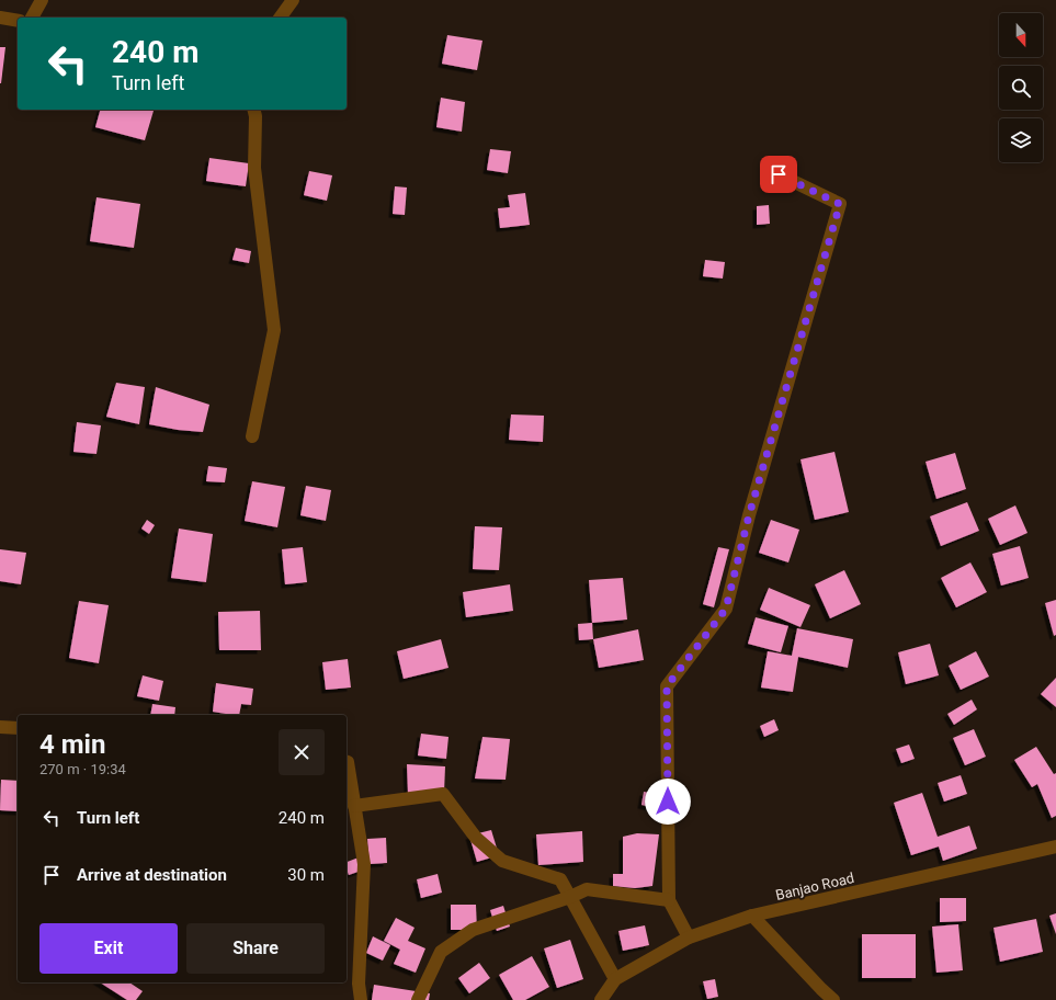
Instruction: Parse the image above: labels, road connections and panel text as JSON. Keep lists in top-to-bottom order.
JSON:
{
  "streets": {
    "street": ["Banjao Road"]
  },
  "north": "bottom",
  "page": {
    "turn": ["240 m", "Turn left"],
    "heading": ["4 min", "270 m · 19:34"],
    "list": [
      {
        "name": "Turn left",
        "value": "240 m"
      },
      {
        "name": "Arrive at destination",
        "value": "30 m"
      }
    ],
    "buttons": ["Exit", "Share"]
  }
}
